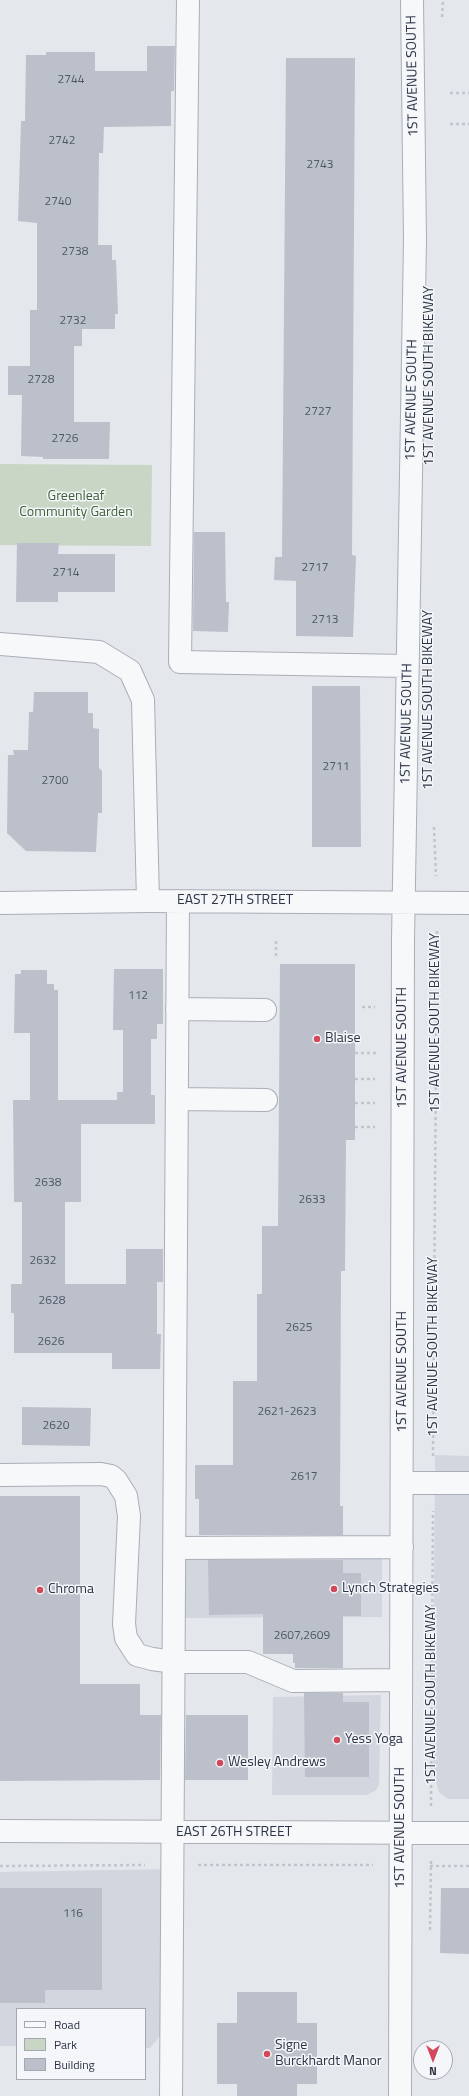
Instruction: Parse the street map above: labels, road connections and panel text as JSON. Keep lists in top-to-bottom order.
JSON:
{
  "streets": {
    "street": ["1ST AVENUE SOUTH", "EAST 27TH STREET", "EAST 26TH STREET"],
    "path": ["1ST AVENUE SOUTH BIKEWAY"]
  },
  "crossings": [
    ["1ST AVENUE SOUTH", "EAST 27TH STREET"],
    ["1ST AVENUE SOUTH", "EAST 26TH STREET"],
    ["1ST AVENUE SOUTH BIKEWAY", "EAST 27TH STREET"],
    ["1ST AVENUE SOUTH BIKEWAY", "EAST 26TH STREET"]
  ],
  "parks": ["Greenleaf Community Garden"],
  "places": [
    "Blaise",
    "Lynch Strategies",
    "Chroma",
    "Yess Yoga",
    "Wesley Andrews",
    "Signe Burckhardt Manor"
  ],
  "house_numbers": [
    "2744",
    "2742",
    "2743",
    "2740",
    "2738",
    "2732",
    "2728",
    "2727",
    "2726",
    "2717",
    "2714",
    "2713",
    "2711",
    "2700",
    "112",
    "2638",
    "2633",
    "2632",
    "2628",
    "2625",
    "2626",
    "2621-2623",
    "2620",
    "2617",
    "2607,2609",
    "116"
  ],
  "legend": ["Road", "Park", "Building"],
  "north": "bottom"
}
